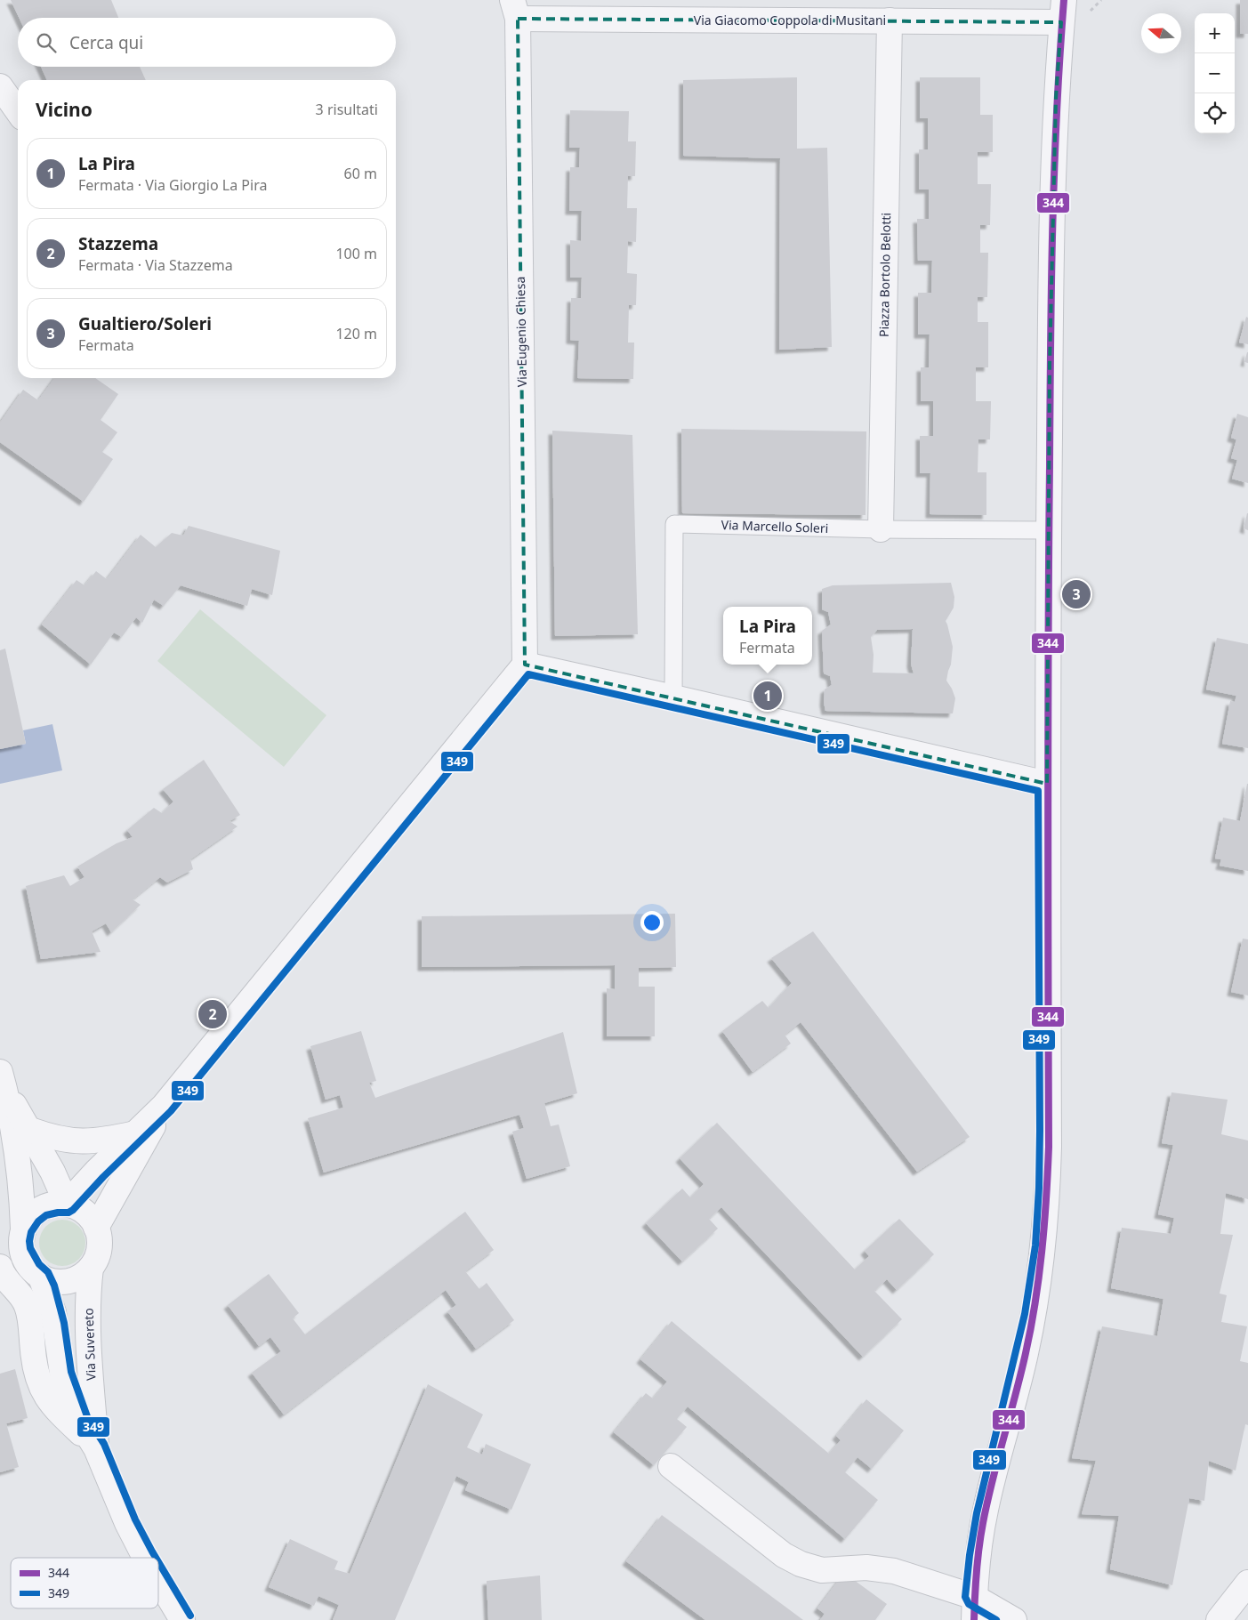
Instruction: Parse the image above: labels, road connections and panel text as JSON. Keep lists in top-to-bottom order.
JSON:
{
  "streets": {
    "street": [
      "Via Giacomo Coppola di Musitani",
      "Piazza Bortolo Belotti",
      "Via Eugenio Chiesa",
      "Via Suvereto"
    ],
    "lane": ["Via Marcello Soleri"]
  },
  "crossings": [
    ["Via Giacomo Coppola di Musitani", "Piazza Bortolo Belotti"],
    ["Via Giacomo Coppola di Musitani", "Via Eugenio Chiesa"],
    ["Piazza Bortolo Belotti", "Via Marcello Soleri"]
  ],
  "lines": ["transit line 344", "transit line 349"],
  "legend": ["344", "349"],
  "north": "left",
  "page": {
    "map_buttons": ["+", "−"],
    "search": "Cerca qui",
    "heading": ["Vicino", "3 risultati"],
    "list": [
      {
        "mark": "1",
        "name": "La Pira",
        "note": "Fermata · Via Giorgio La Pira",
        "value": "60 m"
      },
      {
        "mark": "2",
        "name": "Stazzema",
        "note": "Fermata · Via Stazzema",
        "value": "100 m"
      },
      {
        "mark": "3",
        "name": "Gualtiero/Soleri",
        "note": "Fermata",
        "value": "120 m"
      }
    ],
    "pins": ["3", "1", "2"],
    "popup": ["La Pira", "Fermata"]
  }
}
